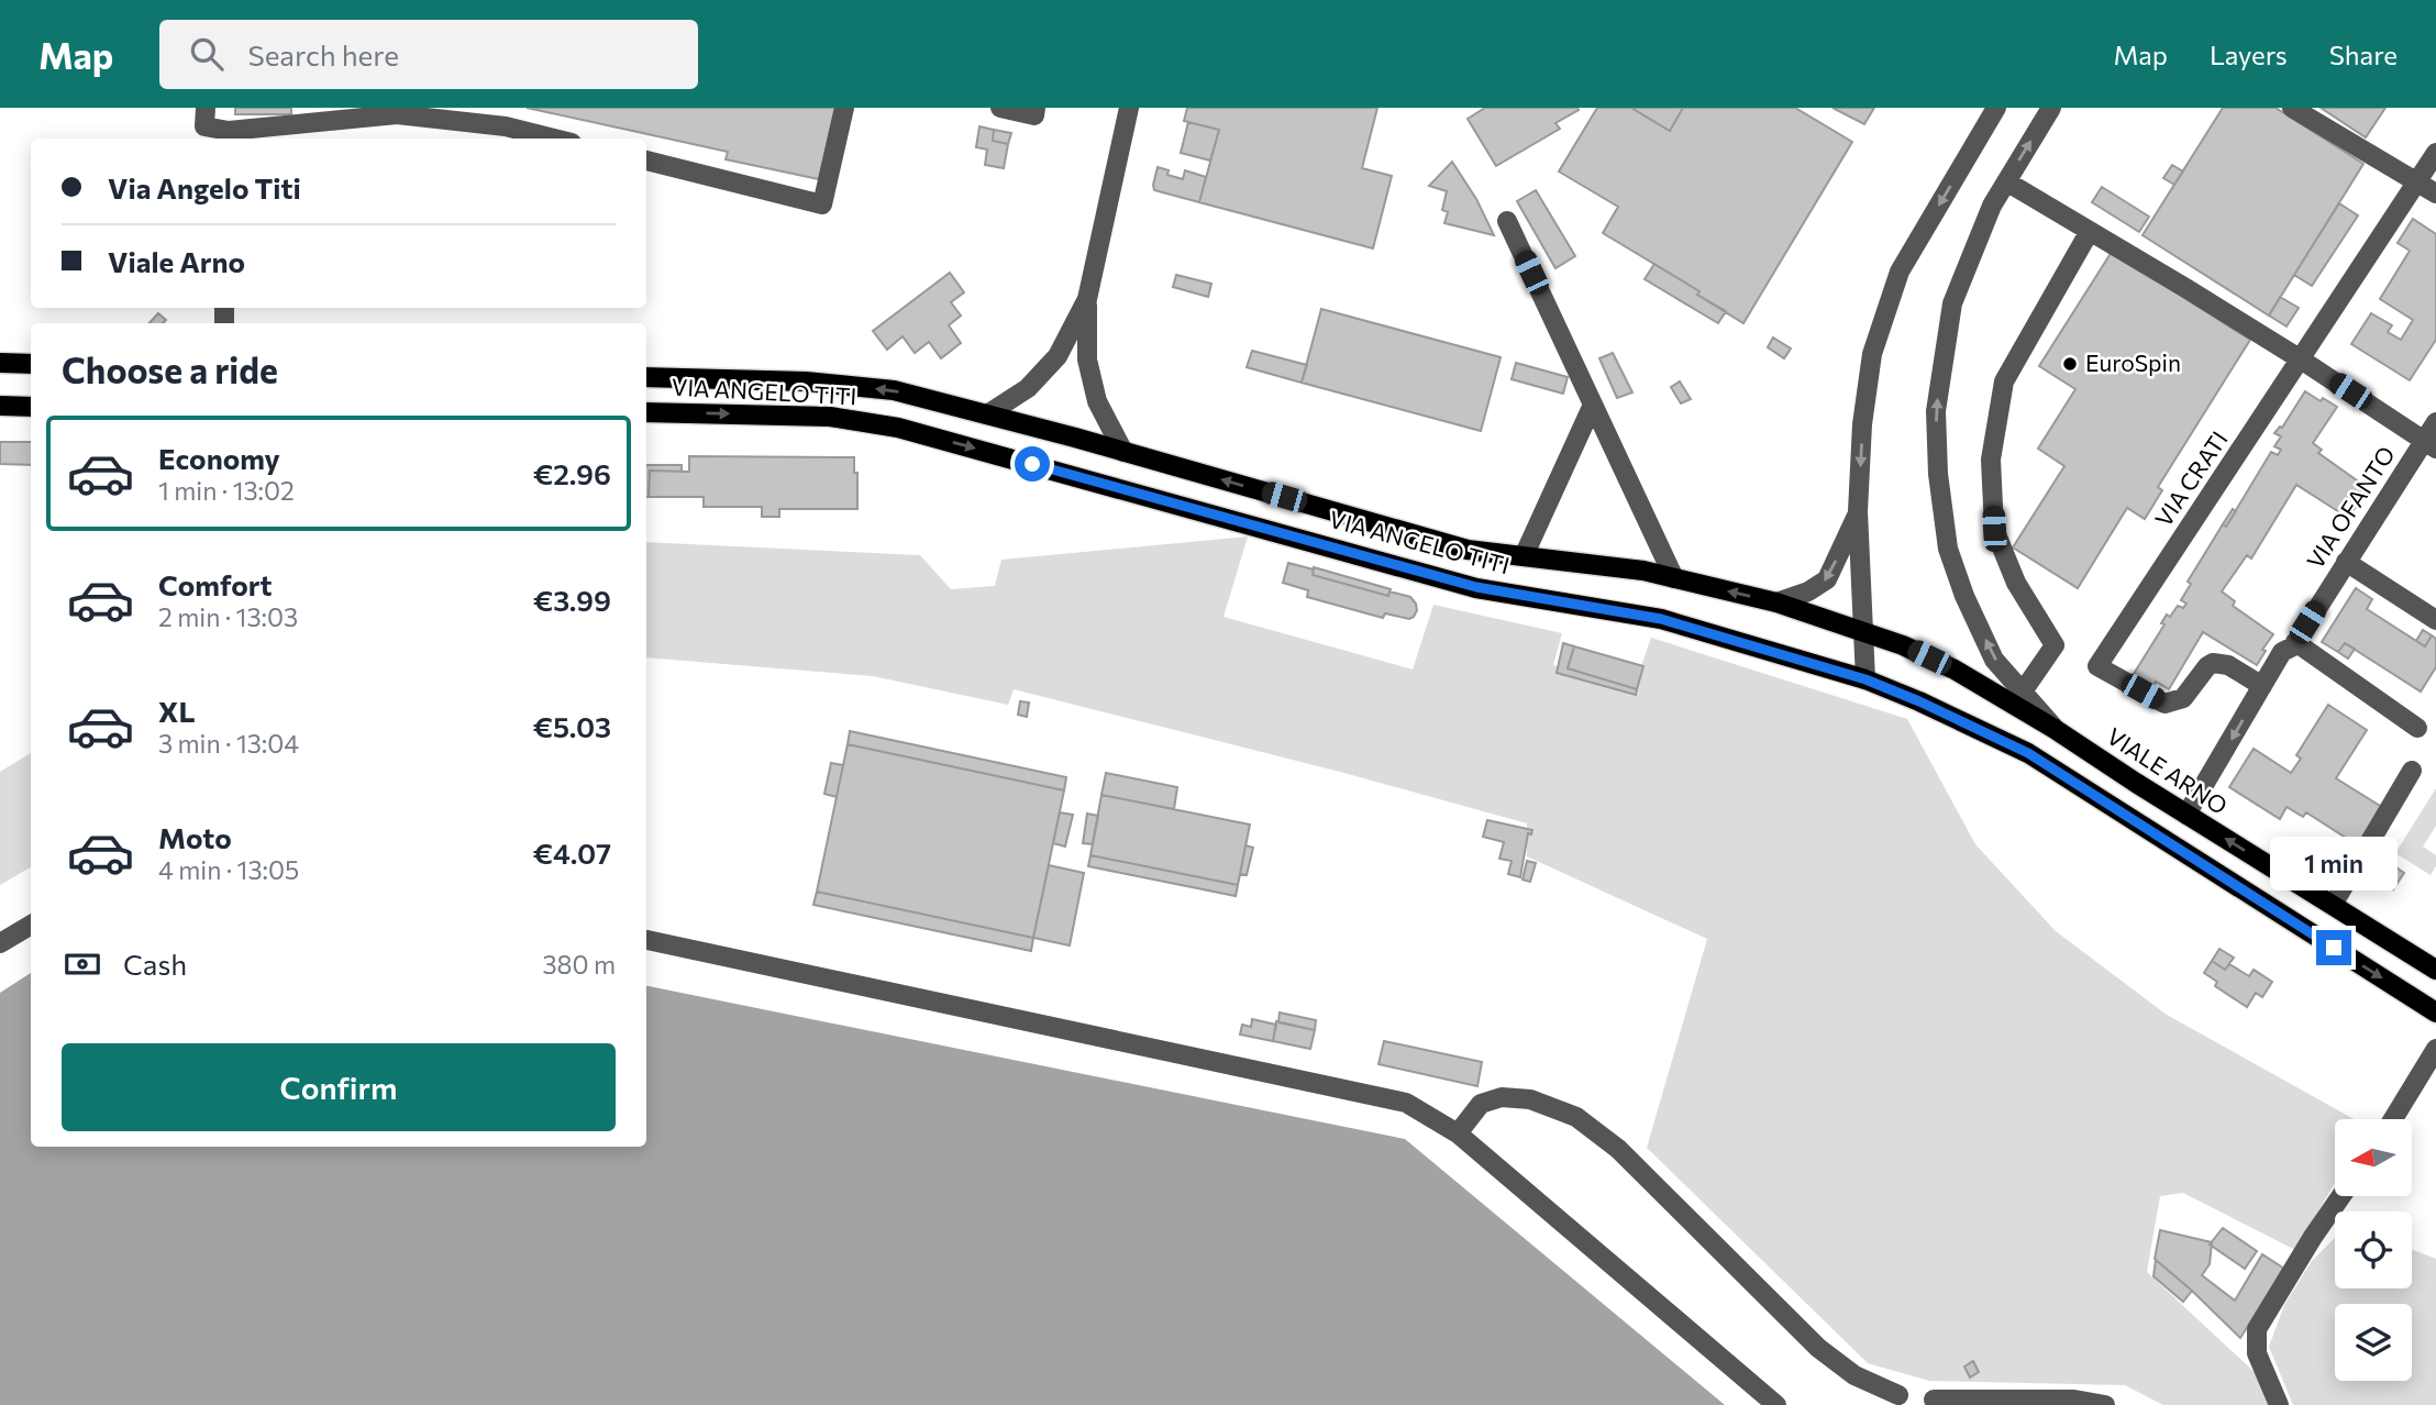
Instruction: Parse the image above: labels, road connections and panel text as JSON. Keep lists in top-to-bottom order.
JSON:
{
  "streets": {
    "main road": ["VIA ANGELO TITI", "VIALE ARNO"],
    "street": ["VIA CRATI", "VIA OFANTO"]
  },
  "crossings": [
    ["VIA ANGELO TITI", "VIALE ARNO"],
    ["VIA CRATI", "VIA OFANTO"],
    ["VIA OFANTO", "VIALE ARNO"]
  ],
  "places": ["EuroSpin"],
  "north": "left",
  "page": {
    "header": "Map",
    "search": "Search here",
    "nav": ["Map", "Layers", "Share"],
    "banner": ["Via Angelo Titi", "Viale Arno"],
    "heading": "Choose a ride",
    "list": [
      {
        "name": "Economy",
        "note": "1 min · 13:02",
        "value": "€2.96"
      },
      {
        "name": "Comfort",
        "note": "2 min · 13:03",
        "value": "€3.99"
      },
      {
        "name": "XL",
        "note": "3 min · 13:04",
        "value": "€5.03"
      },
      {
        "name": "Moto",
        "note": "4 min · 13:05",
        "value": "€4.07"
      }
    ],
    "bubble": "1 min",
    "pay": ["Cash", "380 m"],
    "buttons": "Confirm"
  }
}
